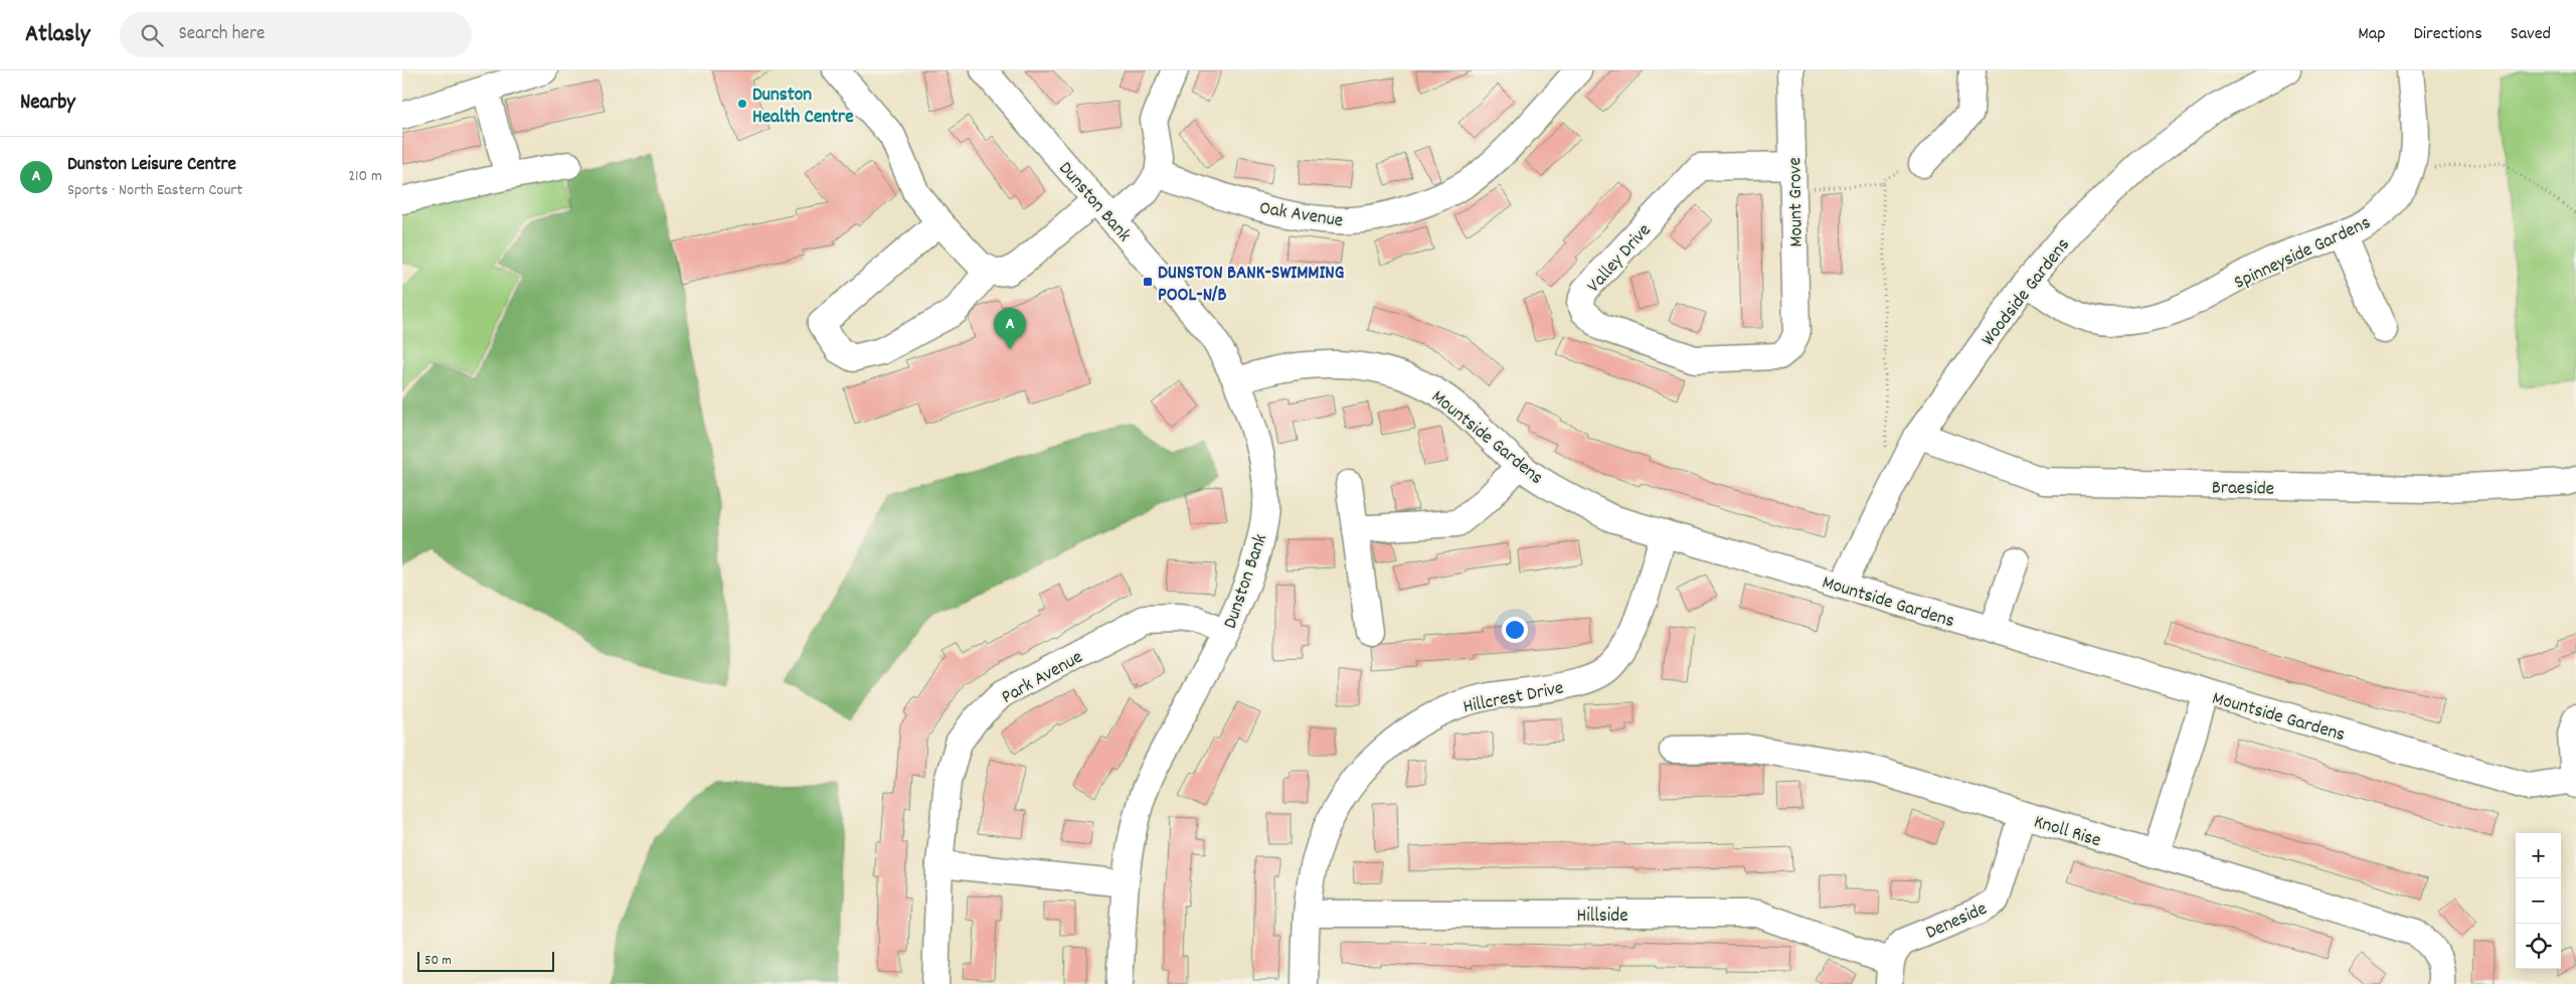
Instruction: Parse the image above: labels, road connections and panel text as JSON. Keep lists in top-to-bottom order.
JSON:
{
  "streets": {
    "street": [
      "Dunston Bank",
      "Mount Grove",
      "Oak Avenue",
      "Spinneyside Gardens",
      "Valley Drive",
      "Woodside Gardens",
      "Mountside Gardens",
      "Braeside",
      "Park Avenue",
      "Hillcrest Drive",
      "Knoll Rise",
      "Hillside",
      "Deneside"
    ]
  },
  "crossings": [
    ["Dunston Bank", "Mountside Gardens"],
    ["Dunston Bank", "Park Avenue"],
    ["Mount Grove", "Valley Drive"],
    ["Spinneyside Gardens", "Woodside Gardens"],
    ["Woodside Gardens", "Mountside Gardens"],
    ["Woodside Gardens", "Braeside"],
    ["Mountside Gardens", "Hillcrest Drive"],
    ["Hillcrest Drive", "Hillside"],
    ["Knoll Rise", "Deneside"],
    ["Hillside", "Deneside"]
  ],
  "places": {
    "other": ["Dunston Health Centre"],
    "transit": ["DUNSTON BANK-SWIMMING POOL-N/B"]
  },
  "scale_bar": "50 m",
  "page": {
    "header": "Atlasly",
    "search": "Search here",
    "nav": ["Map", "Directions", "Saved"],
    "heading": "Nearby",
    "list": [
      {
        "mark": "A",
        "name": "Dunston Leisure Centre",
        "note": "Sports · North Eastern Court",
        "value": "210 m"
      }
    ],
    "pins": "A",
    "map_buttons": ["+", "−"],
    "scale": "50 m"
  }
}
